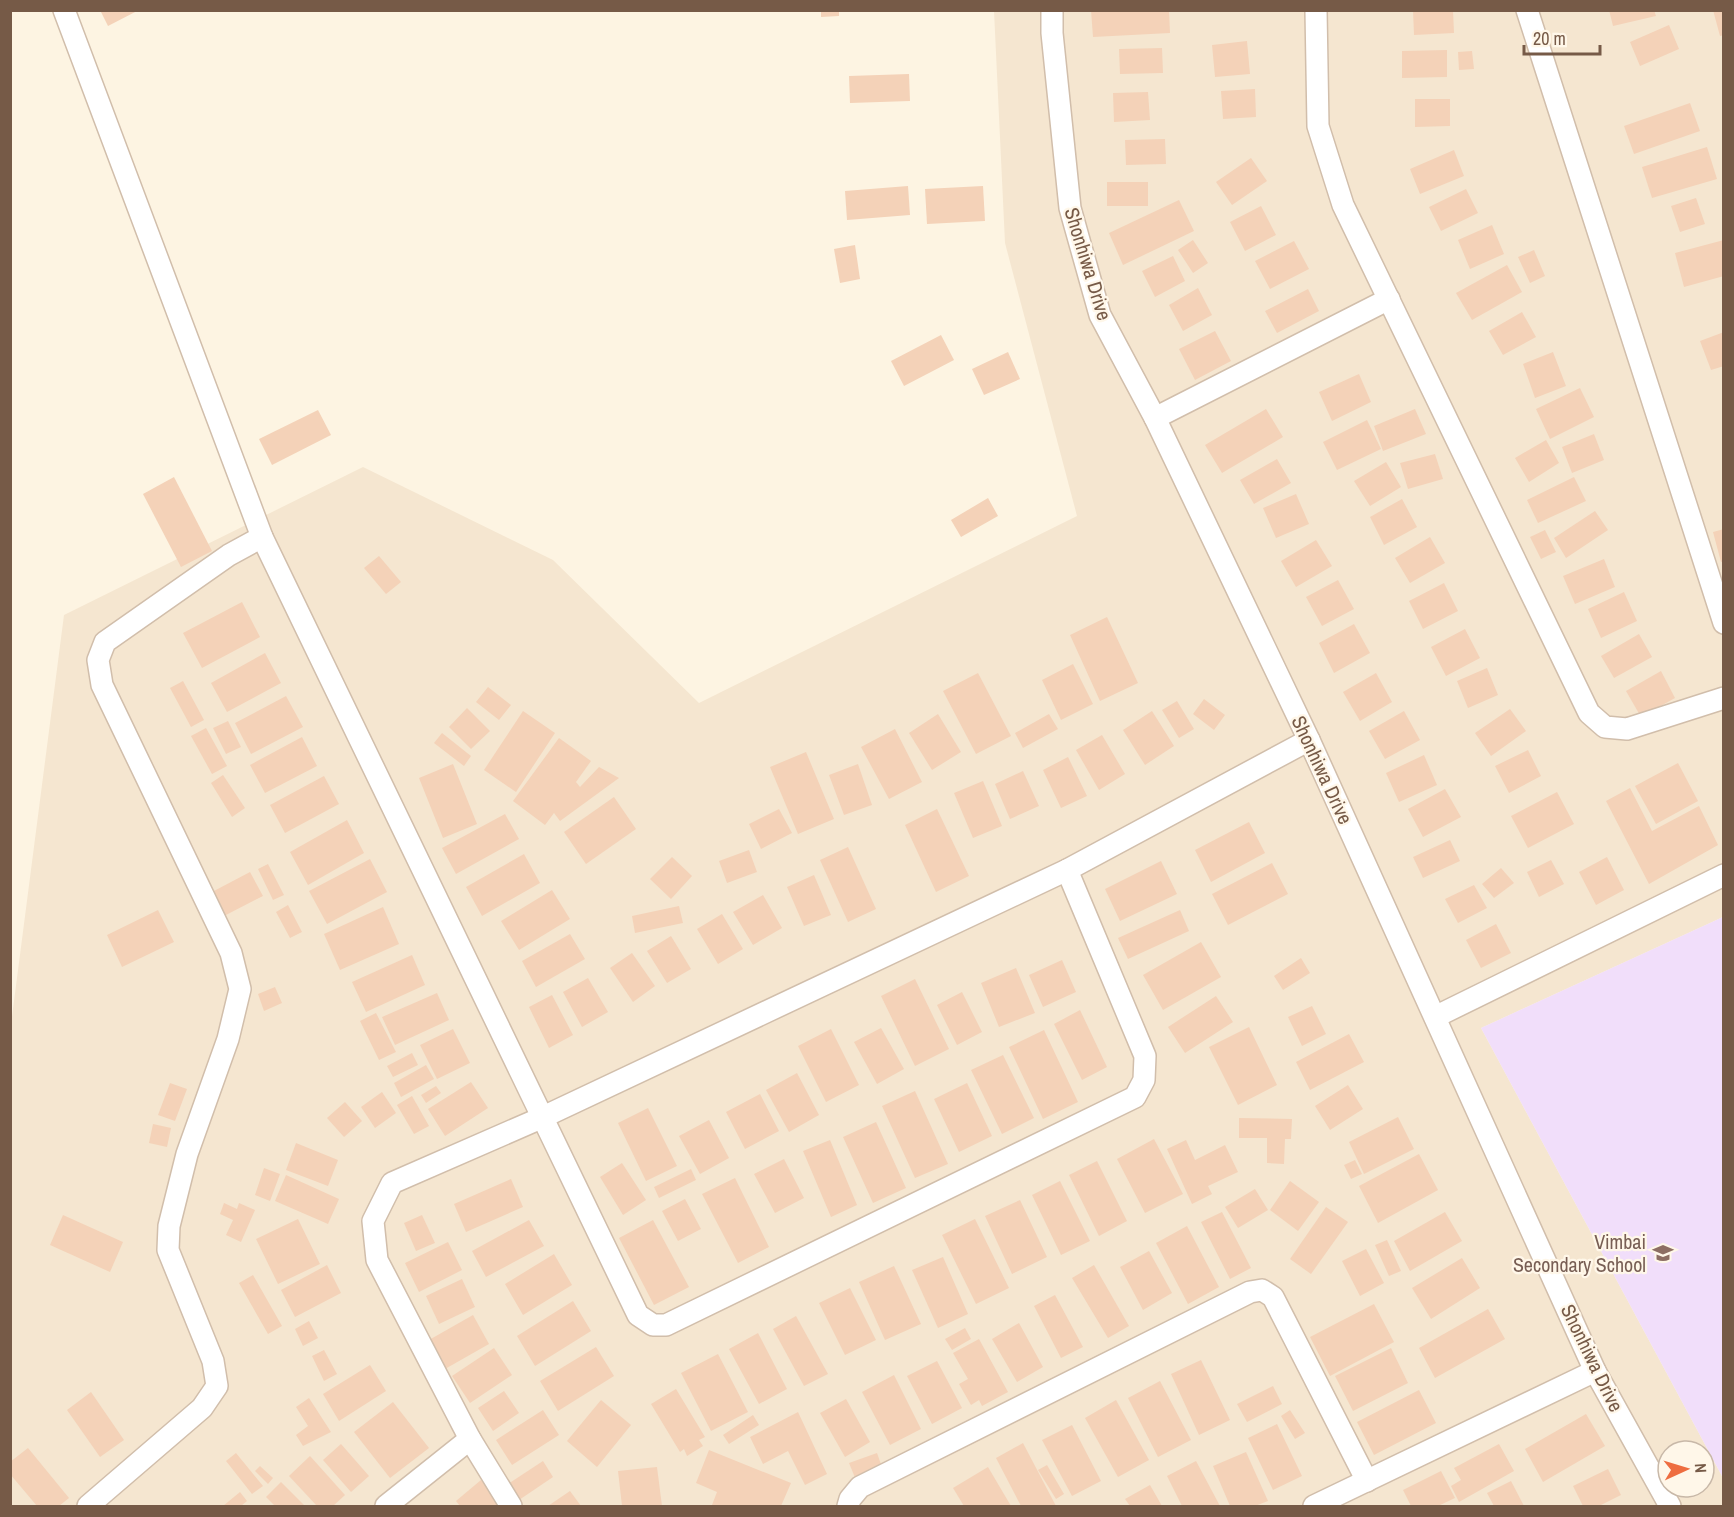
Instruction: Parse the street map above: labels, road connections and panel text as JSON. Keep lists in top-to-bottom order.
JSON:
{
  "streets": {
    "street": ["Shonhiwa Drive"]
  },
  "places": {
    "school or university": ["Vimbai Secondary School"]
  },
  "scale_bar": "20 m",
  "north": "right"
}
